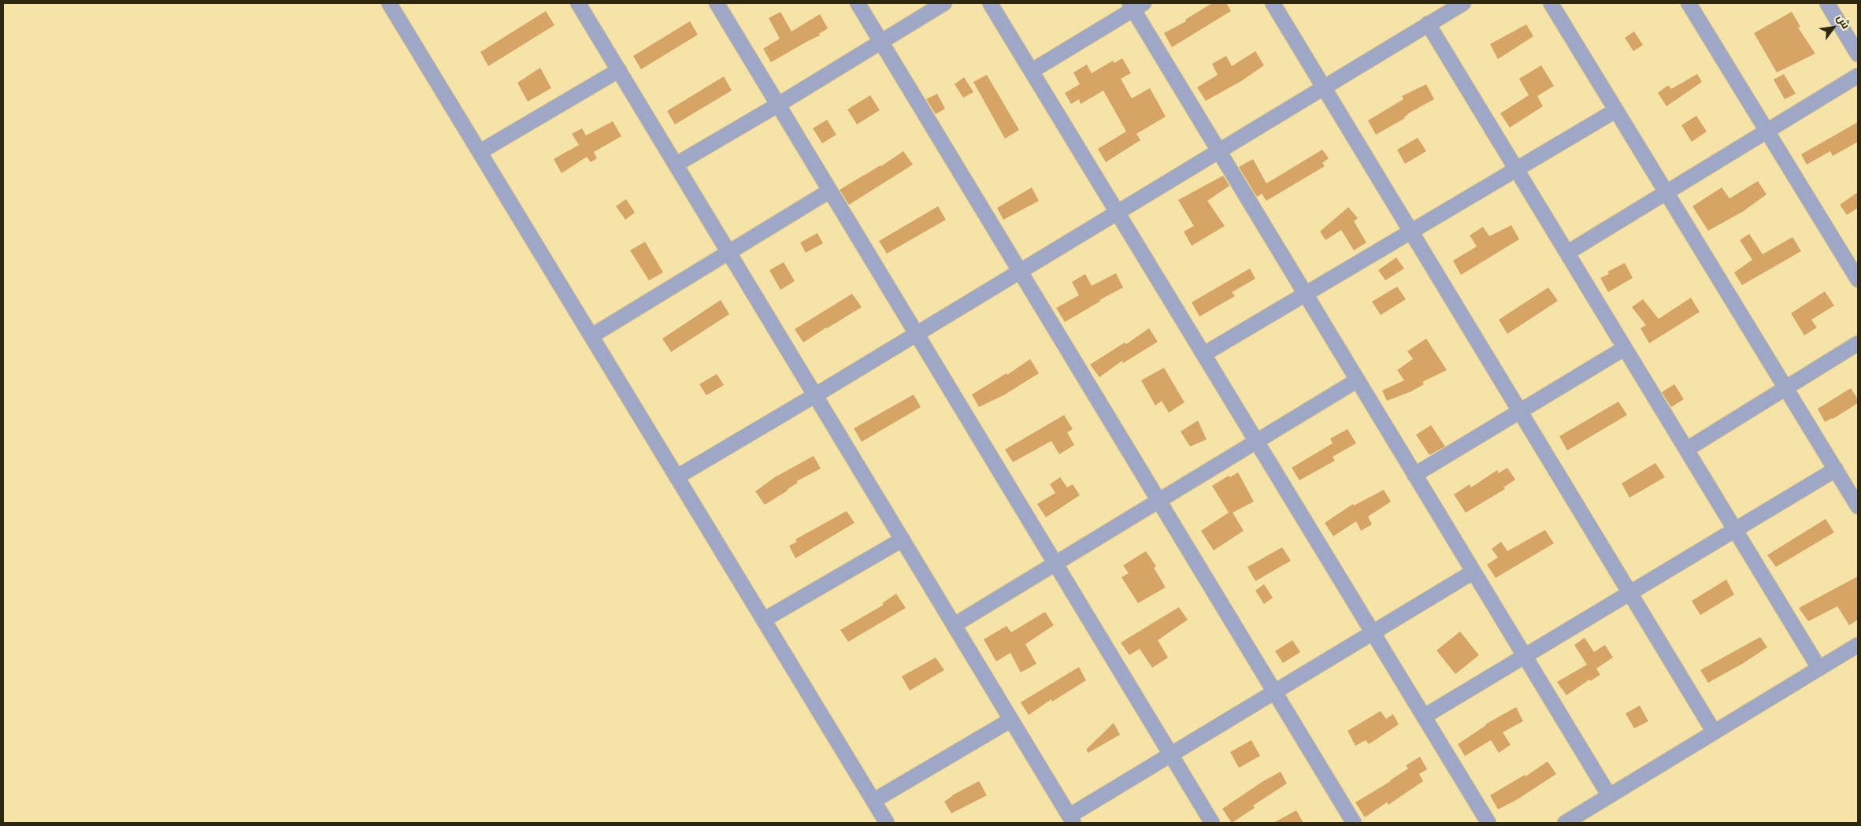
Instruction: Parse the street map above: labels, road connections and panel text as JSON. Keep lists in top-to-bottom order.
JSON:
{
  "north": "top right"
}
